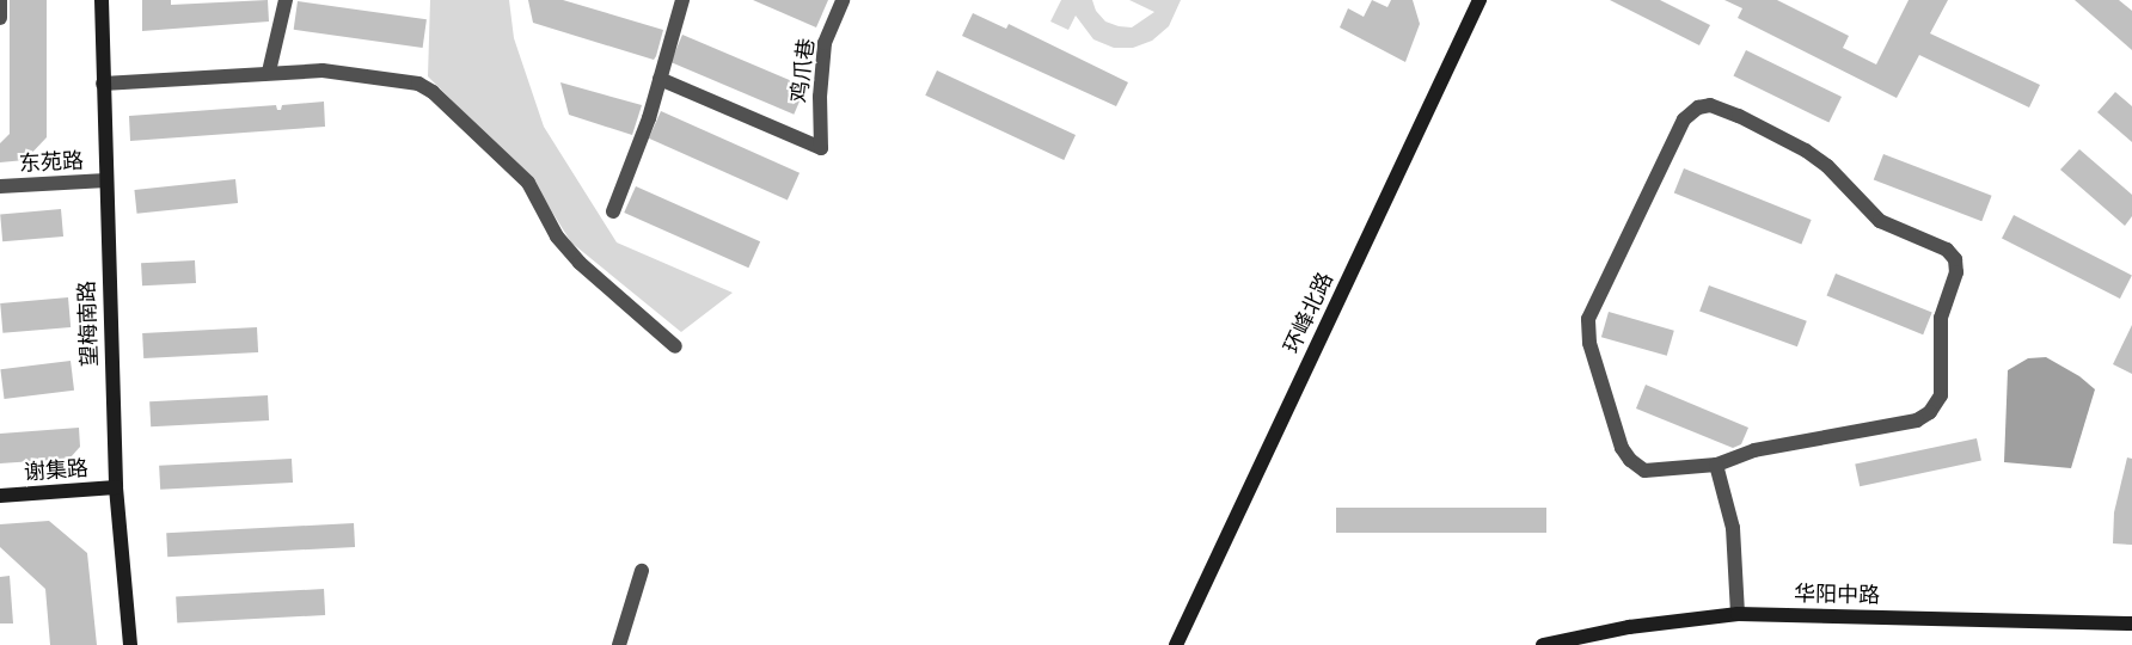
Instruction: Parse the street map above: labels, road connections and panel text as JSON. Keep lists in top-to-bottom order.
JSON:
{
  "streets": {
    "main road": [
      "环峰北路",
      "望梅南路",
      "谢集路",
      "华阳中路"
    ],
    "street": ["鸡爪巷", "东苑路"]
  },
  "crossings": [
    ["东苑路", "望梅南路"],
    ["望梅南路", "谢集路"]
  ]
}
